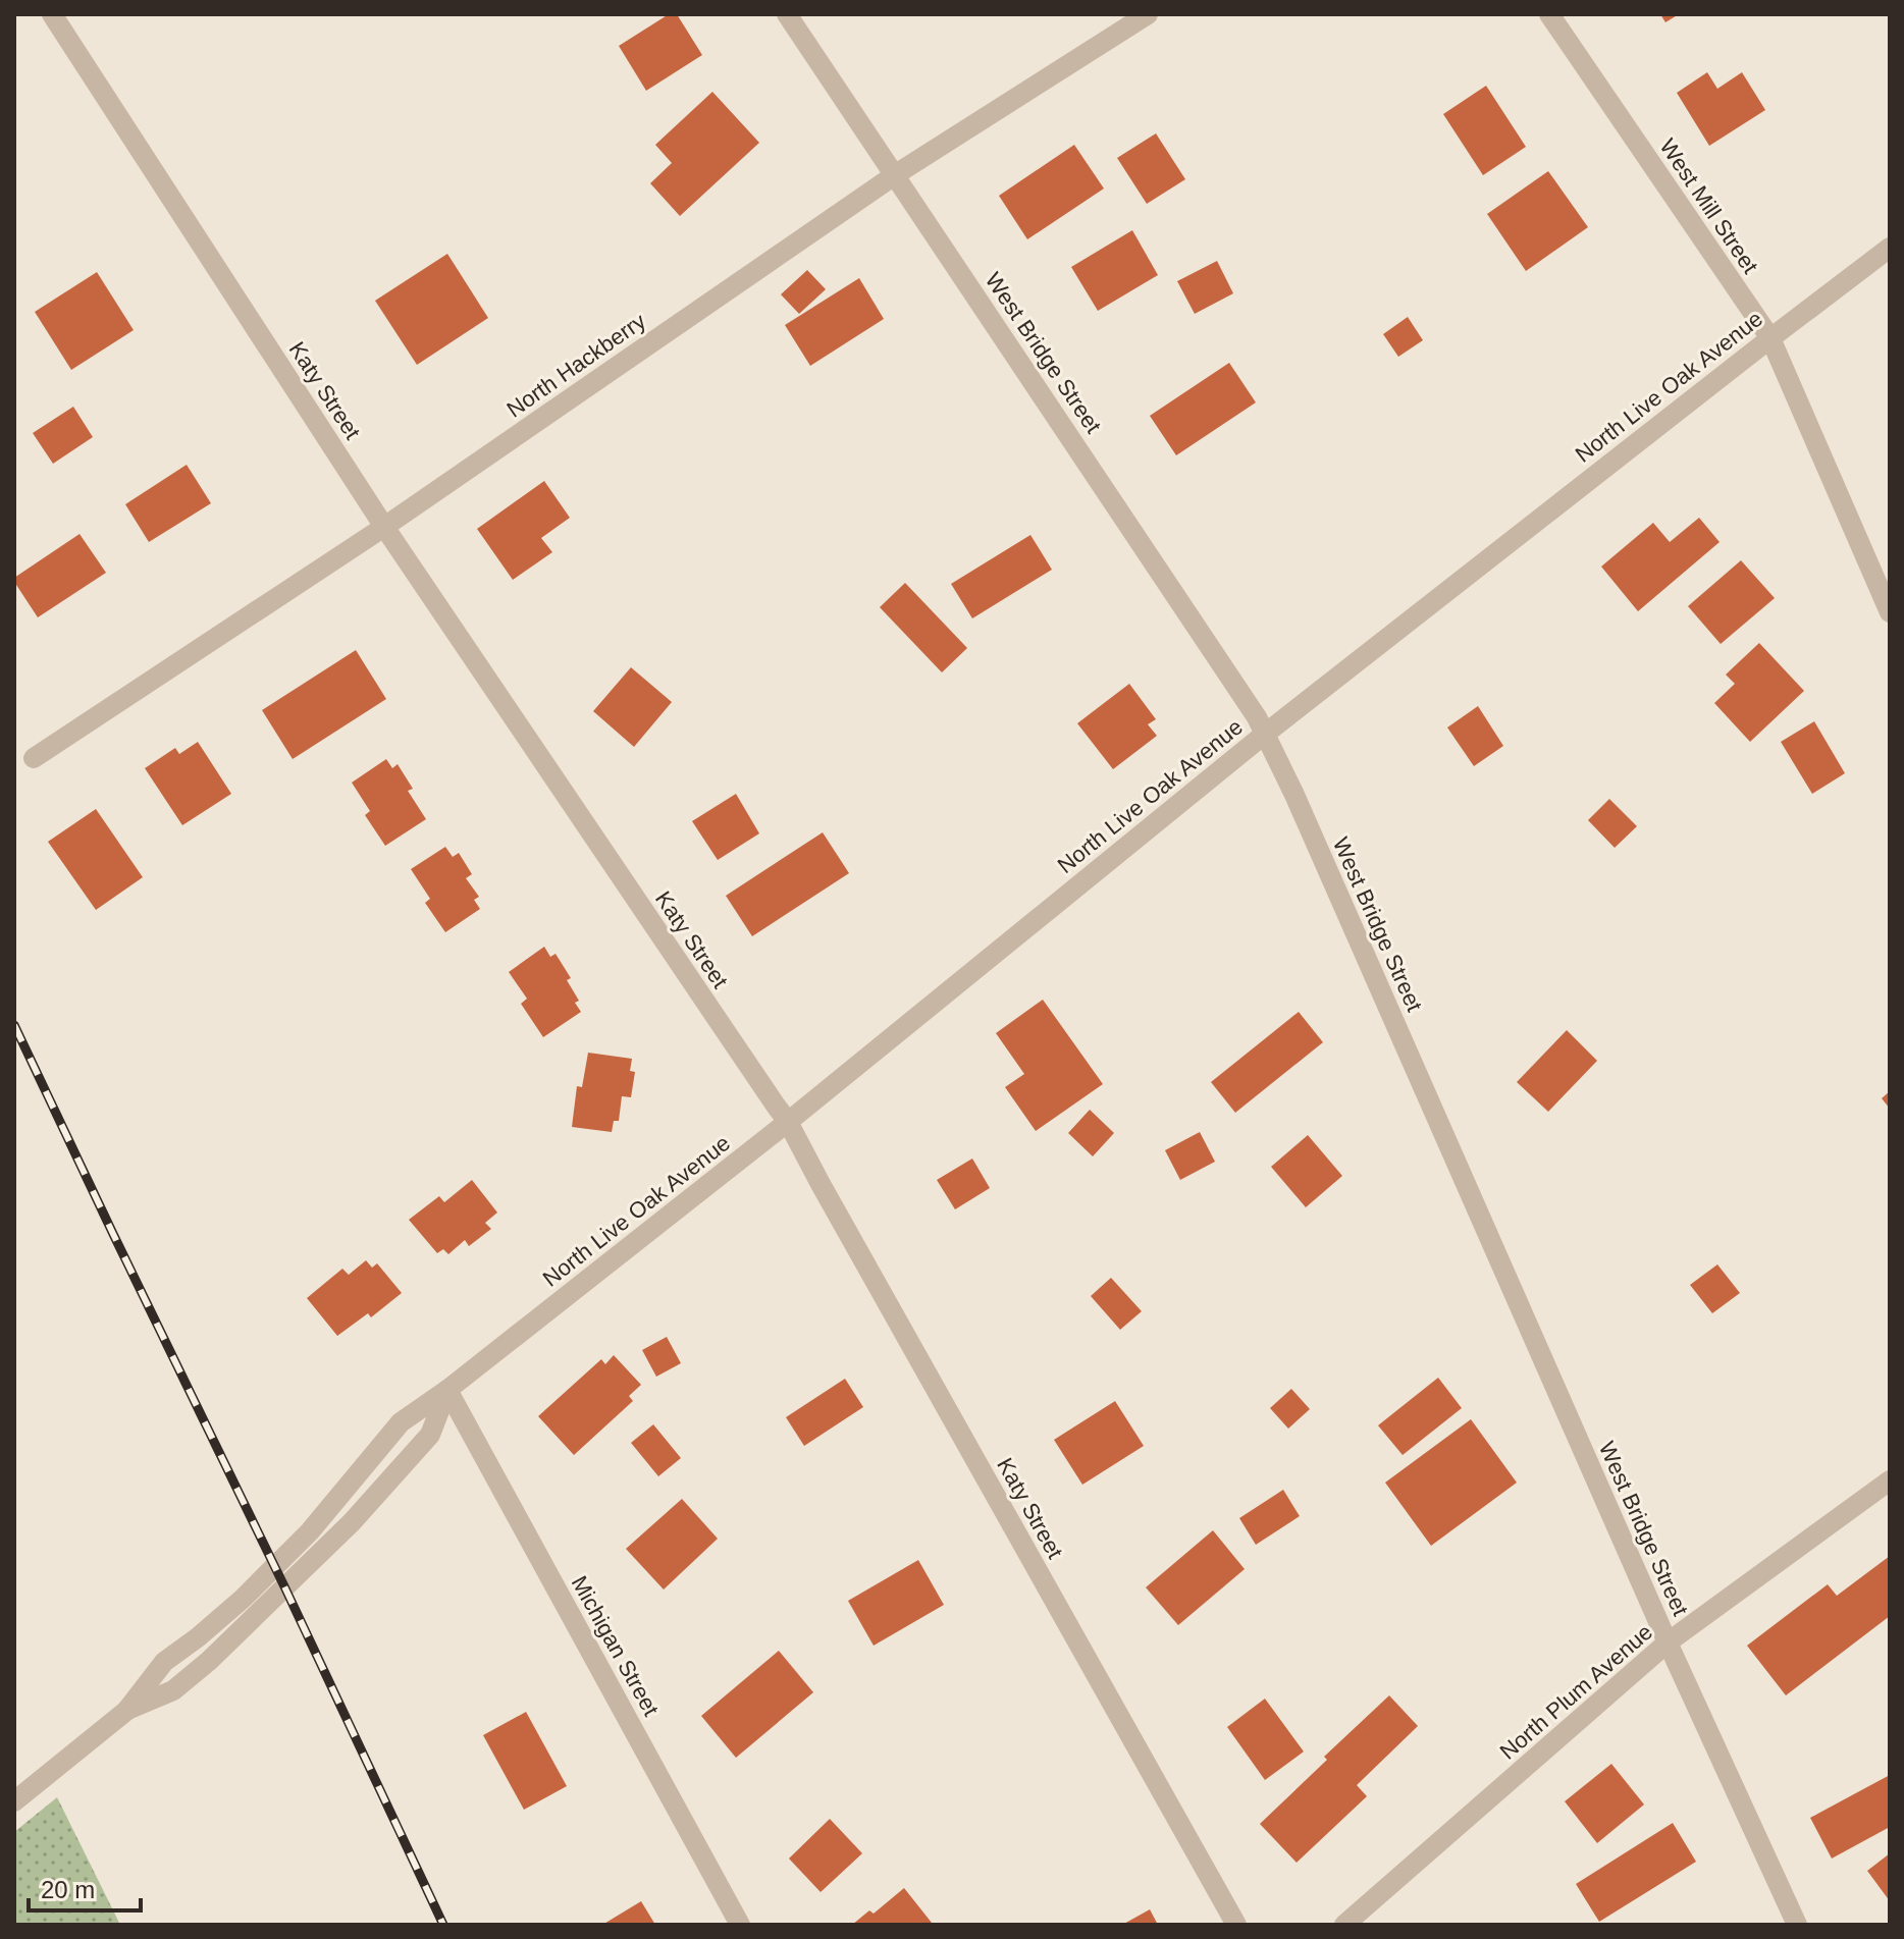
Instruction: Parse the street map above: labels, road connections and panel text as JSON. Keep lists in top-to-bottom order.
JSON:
{
  "streets": {
    "street": [
      "West Mill Street",
      "West Bridge Street",
      "North Hackberry",
      "North Live Oak Avenue",
      "Katy Street",
      "Michigan Street",
      "North Plum Avenue"
    ]
  },
  "crossings": [
    ["West Mill Street", "North Live Oak Avenue"],
    ["West Bridge Street", "North Hackberry"],
    ["West Bridge Street", "North Live Oak Avenue"],
    ["West Bridge Street", "North Plum Avenue"],
    ["North Hackberry", "Katy Street"],
    ["North Live Oak Avenue", "Katy Street"],
    ["North Live Oak Avenue", "Michigan Street"]
  ],
  "scale_bar": "20 m"
}
